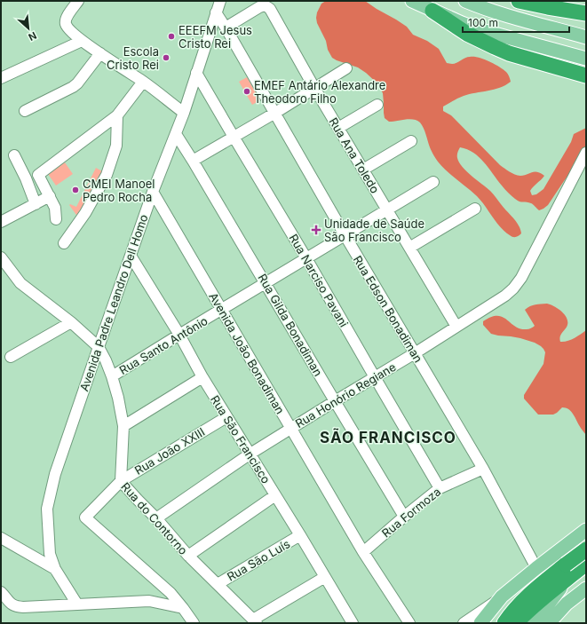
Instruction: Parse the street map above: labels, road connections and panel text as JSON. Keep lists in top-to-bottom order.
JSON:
{
  "streets": {
    "street": [
      "Rua Ana Toledo",
      "Rua Narciso Pavani",
      "Avenida Padre Leandro Dell Homo",
      "Rua Edson Bonadiman",
      "Rua Gilda Bonadiman",
      "Rua Santo Antônio",
      "Avenida João Bonadiman",
      "Rua Honório Regiane",
      "Rua São Francisco",
      "Rua João XXIII",
      "Rua Formoza",
      "Rua do Contorno",
      "Rua São Luís"
    ]
  },
  "crossings": [
    ["Rua Ana Toledo", "Rua Edson Bonadiman"],
    ["Rua Ana Toledo", "Rua Santo Antônio"],
    ["Rua Ana Toledo", "Rua Honório Regiane"],
    ["Rua Narciso Pavani", "Avenida Padre Leandro Dell Homo"],
    ["Rua Narciso Pavani", "Rua Santo Antônio"],
    ["Rua Narciso Pavani", "Rua Honório Regiane"],
    ["Rua Narciso Pavani", "Rua Formoza"],
    ["Avenida Padre Leandro Dell Homo", "Rua Edson Bonadiman"],
    ["Avenida Padre Leandro Dell Homo", "Rua Gilda Bonadiman"],
    ["Avenida Padre Leandro Dell Homo", "Avenida João Bonadiman"],
    ["Avenida Padre Leandro Dell Homo", "Rua São Francisco"],
    ["Avenida Padre Leandro Dell Homo", "Rua do Contorno"],
    ["Rua Edson Bonadiman", "Rua Santo Antônio"],
    ["Rua Edson Bonadiman", "Rua Honório Regiane"],
    ["Rua Edson Bonadiman", "Rua Formoza"],
    ["Rua Gilda Bonadiman", "Rua Santo Antônio"],
    ["Rua Gilda Bonadiman", "Rua Honório Regiane"],
    ["Rua Gilda Bonadiman", "Rua Formoza"],
    ["Rua Santo Antônio", "Avenida João Bonadiman"],
    ["Rua Santo Antônio", "Rua São Francisco"],
    ["Rua Santo Antônio", "Rua do Contorno"],
    ["Avenida João Bonadiman", "Rua Honório Regiane"],
    ["Avenida João Bonadiman", "Rua Formoza"],
    ["Rua Honório Regiane", "Rua São Francisco"],
    ["Rua Honório Regiane", "Rua do Contorno"],
    ["Rua São Francisco", "Rua João XXIII"],
    ["Rua São Francisco", "Rua São Luís"],
    ["Rua João XXIII", "Rua do Contorno"],
    ["Rua do Contorno", "Rua São Luís"]
  ],
  "districts": ["SÃO FRANCISCO"],
  "places": {
    "other": [
      "EEEFM Jesus Cristo Rei",
      "Escola Cristo Rei",
      "EMEF Antário Alexandre Theodoro Filho",
      "CMEI Manoel Pedro Rocha"
    ],
    "health": ["Unidade de Saúde São Francisco"]
  },
  "scale_bar": "100 m",
  "north": "bottom right"
}
